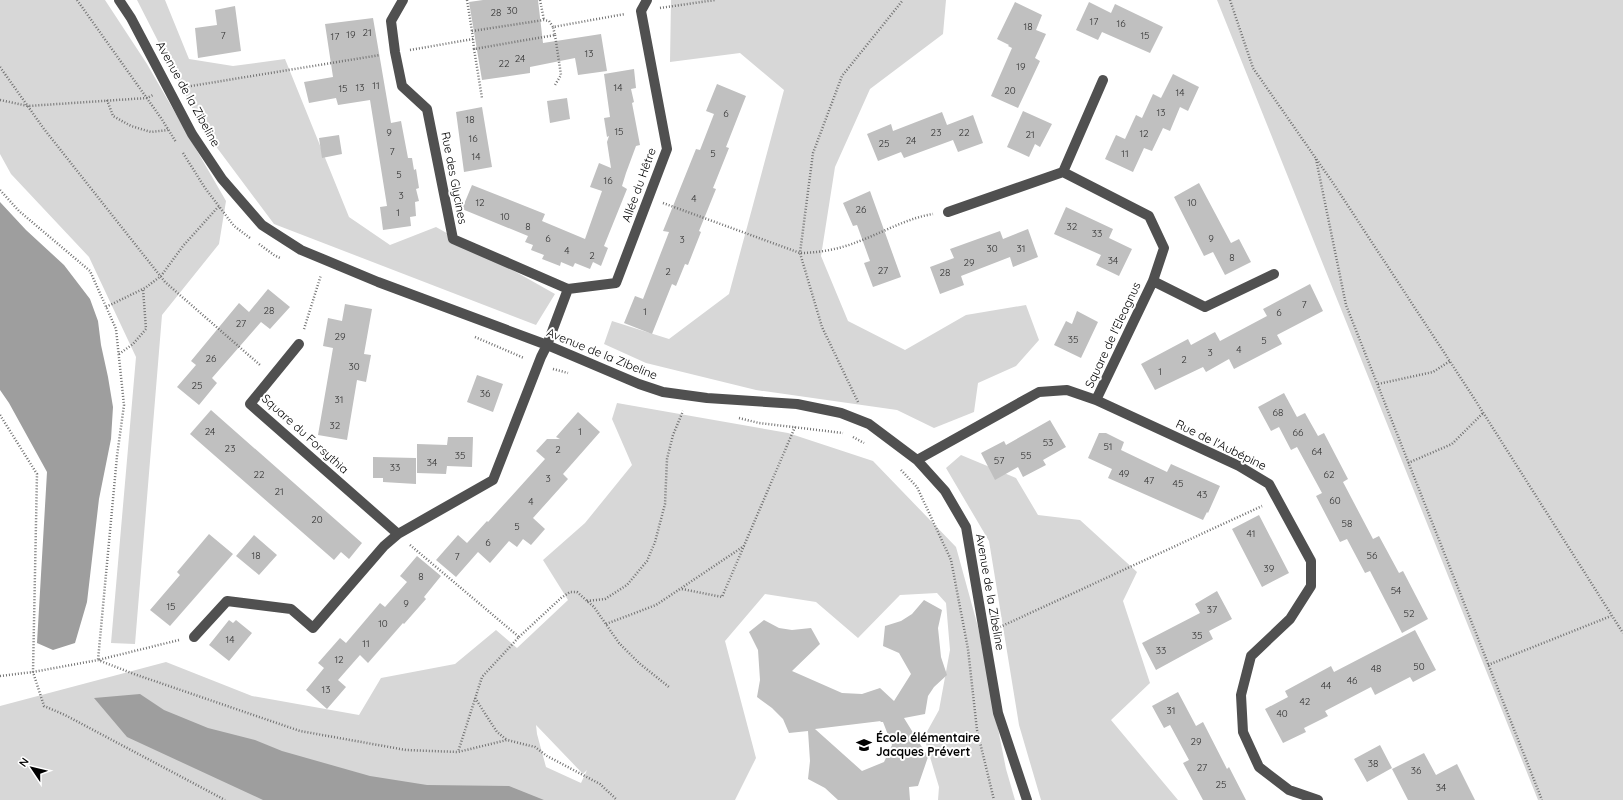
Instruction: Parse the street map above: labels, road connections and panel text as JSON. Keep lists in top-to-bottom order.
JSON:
{
  "streets": {
    "street": [
      "Avenue de la Zibeline",
      "Rue des Glycines",
      "Allée du Hêtre",
      "Square de l'Eleagnus",
      "Square du Forsythia",
      "Rue de l'Aubépine"
    ]
  },
  "crossings": [
    ["Avenue de la Zibeline", "Rue de l'Aubépine"],
    ["Rue des Glycines", "Allée du Hêtre"],
    ["Square de l'Eleagnus", "Rue de l'Aubépine"]
  ],
  "places": {
    "school or university": ["École élémentaire Jacques Prévert"]
  },
  "house_numbers": [
    "30",
    "28",
    "17",
    "16",
    "18",
    "21",
    "19",
    "7",
    "15",
    "17",
    "13",
    "24",
    "22",
    "19",
    "11",
    "13",
    "14",
    "15",
    "20",
    "14",
    "13",
    "6",
    "18",
    "15",
    "9",
    "23",
    "22",
    "12",
    "21",
    "16",
    "24",
    "25",
    "7",
    "5",
    "11",
    "14",
    "5",
    "16",
    "3",
    "4",
    "12",
    "10",
    "26",
    "1",
    "10",
    "8",
    "32",
    "33",
    "6",
    "9",
    "3",
    "30",
    "31",
    "4",
    "2",
    "8",
    "34",
    "29",
    "27",
    "2",
    "28",
    "7",
    "28",
    "1",
    "6",
    "27",
    "29",
    "35",
    "5",
    "4",
    "3",
    "26",
    "2",
    "30",
    "1",
    "25",
    "36",
    "31",
    "68",
    "32",
    "24",
    "1",
    "66",
    "53",
    "51",
    "23",
    "2",
    "64",
    "35",
    "55",
    "57",
    "34",
    "33",
    "49",
    "22",
    "62",
    "3",
    "47",
    "45",
    "21",
    "43",
    "60",
    "4",
    "20",
    "58",
    "5",
    "41",
    "6",
    "18",
    "56",
    "7",
    "39",
    "8",
    "54",
    "9",
    "15",
    "37",
    "52",
    "10",
    "35",
    "14",
    "11",
    "33",
    "12",
    "50",
    "48",
    "46",
    "44",
    "13",
    "42",
    "31",
    "40",
    "29",
    "38",
    "27",
    "36",
    "25",
    "34"
  ],
  "north": "top left"
}
